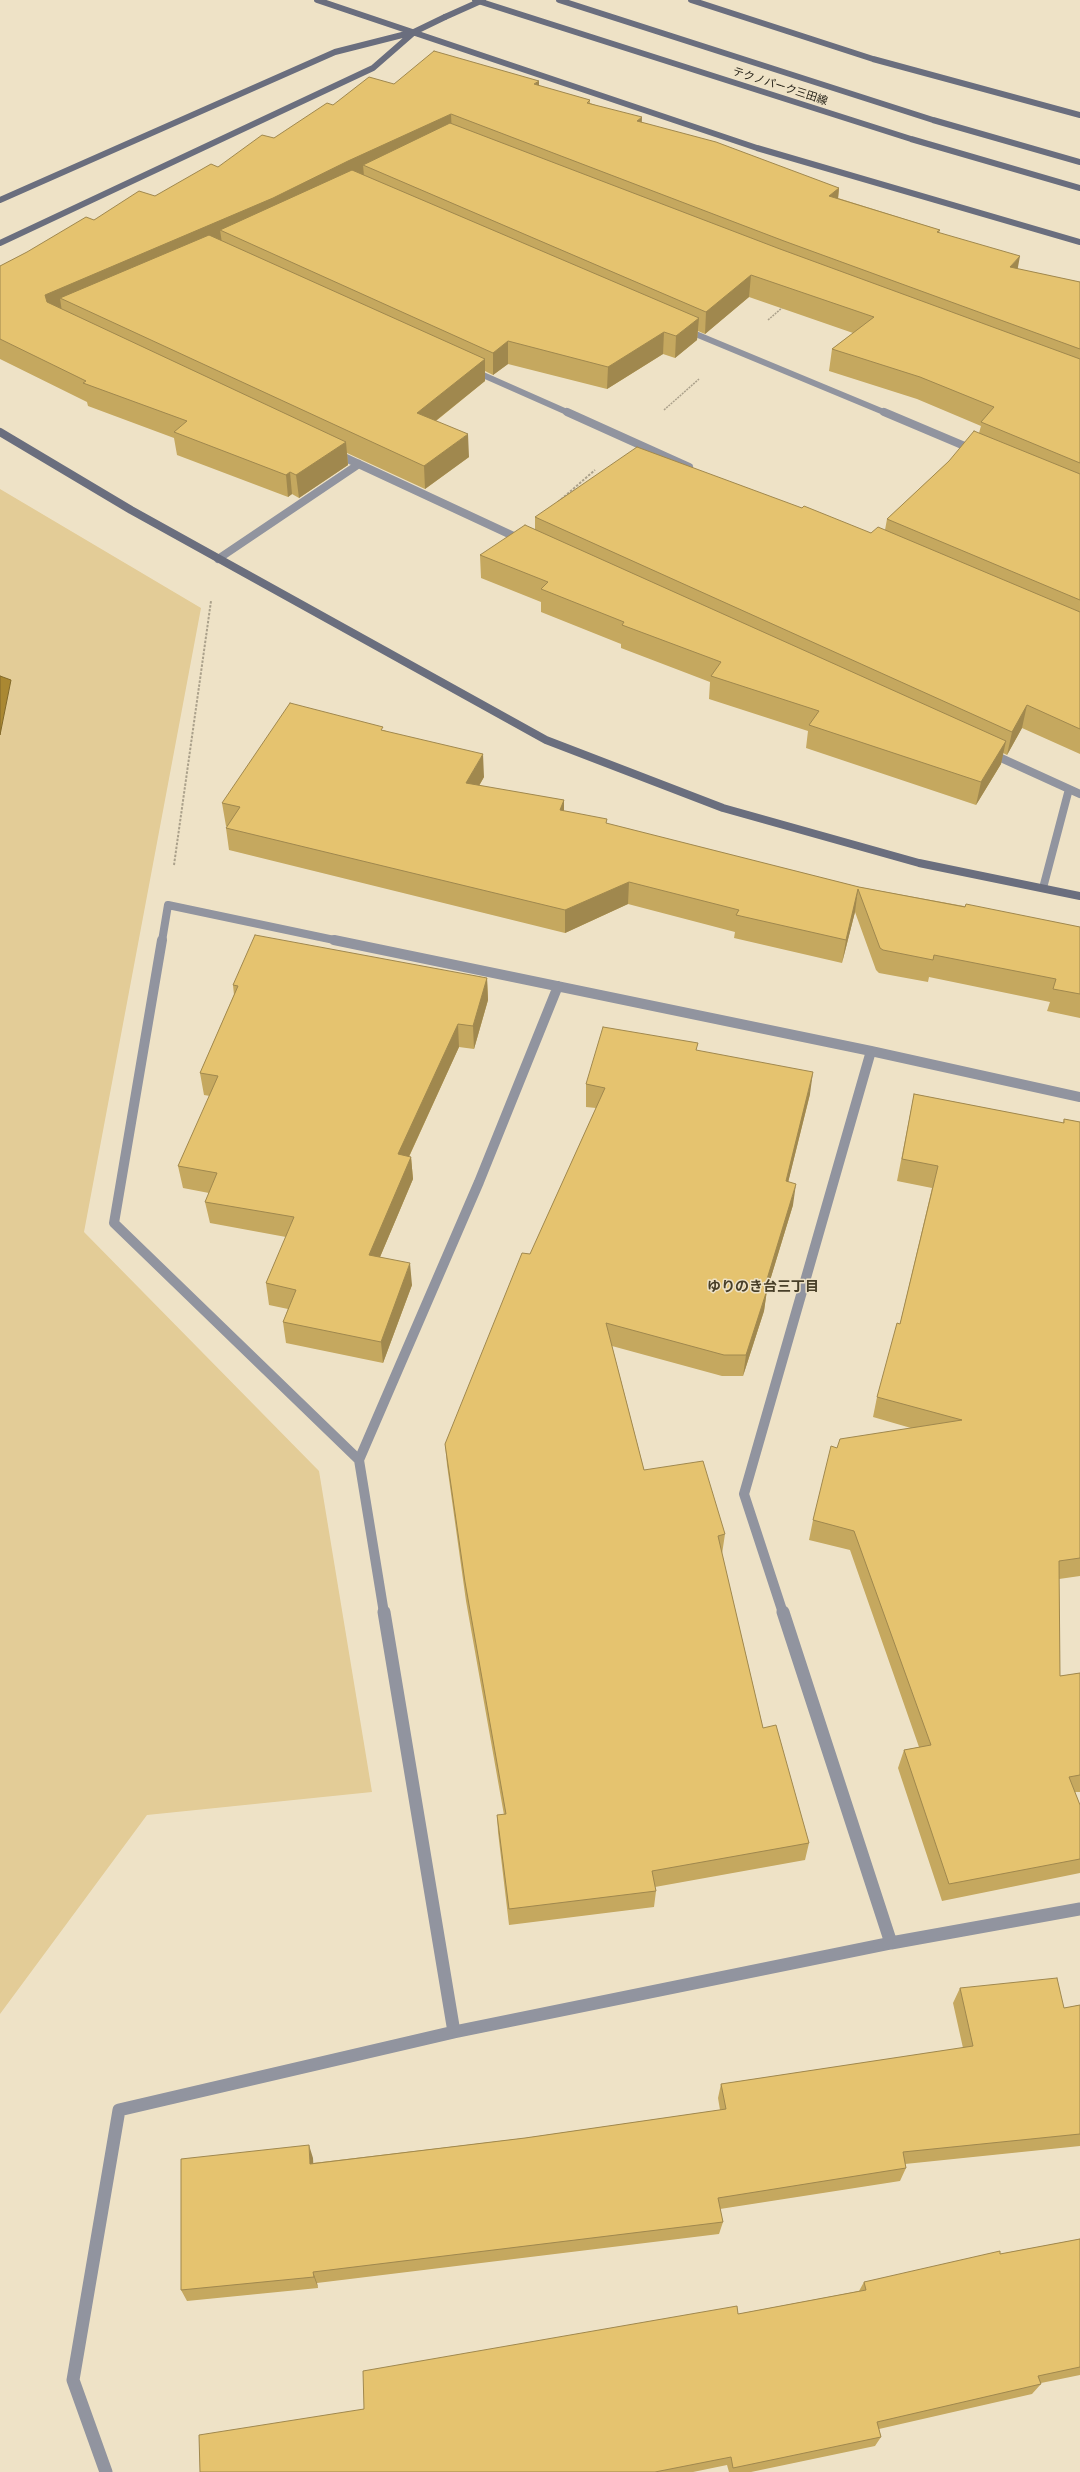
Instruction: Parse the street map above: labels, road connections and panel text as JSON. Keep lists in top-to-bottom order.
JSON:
{
  "streets": {
    "main road": ["テクノパーク三田線"]
  },
  "districts": ["ゆりのき台三丁目"]
}
